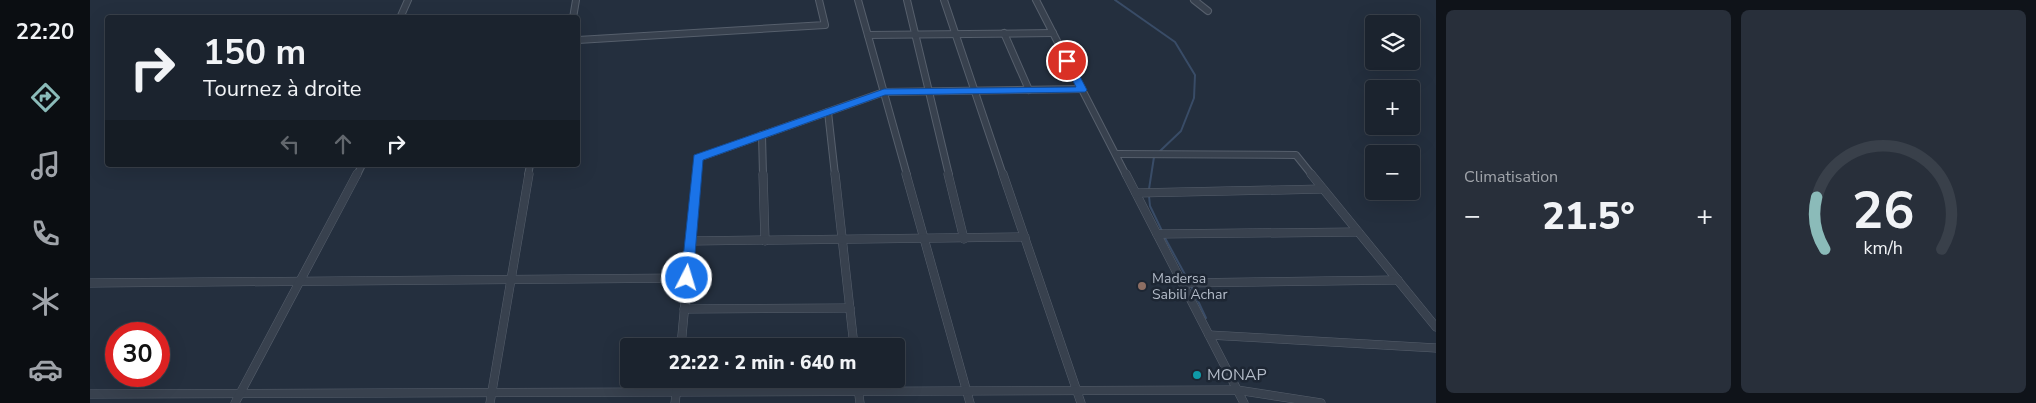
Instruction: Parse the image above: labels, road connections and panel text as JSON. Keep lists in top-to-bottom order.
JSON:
{
  "places": ["Madersa Sabili Achar", "MONAP"],
  "page": {
    "tabs": "22:20",
    "tile": "Climatisation",
    "map_buttons": ["+", "−"],
    "turn": ["150 m", "Tournez à droite"],
    "heat": ["−", "21.5°", "+"],
    "limit": "30",
    "trip": "22:22 · 2 min · 640 m",
    "gauge": ["26", "km/h"]
  }
}
